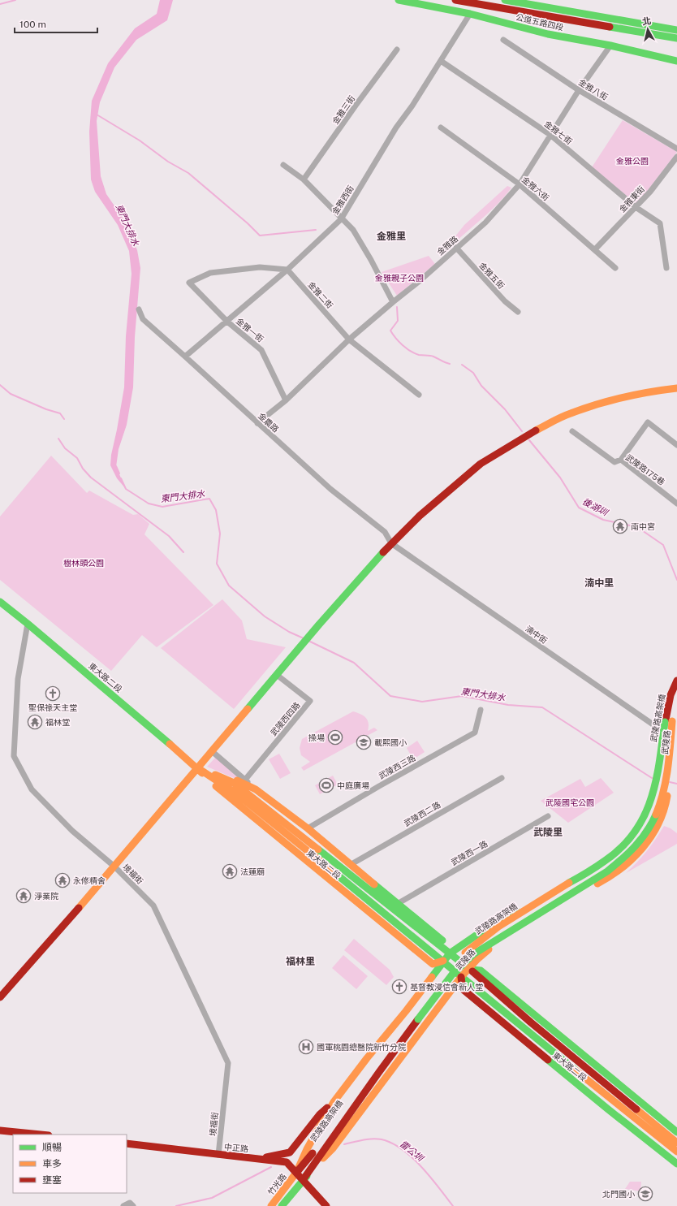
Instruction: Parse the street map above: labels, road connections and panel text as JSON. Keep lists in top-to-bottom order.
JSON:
{
  "streets": {
    "main road": [
      "公道五路四段",
      "東大路二段",
      "武陵路高架橋",
      "武陵路",
      "中正路",
      "竹光路"
    ],
    "street": [
      "金雅八街",
      "金雅三街",
      "金雅七街",
      "金雅六街",
      "金雅東街",
      "金雅西街",
      "金雅路",
      "金雅五街",
      "金雅二街",
      "金雅一街",
      "金農路",
      "武陵路175巷",
      "湳中街",
      "武陵西四路",
      "武陵西三路",
      "武陵西二路",
      "武陵西一路",
      "境福街"
    ]
  },
  "crossings": [
    ["公道五路四段", "金雅西街"],
    ["公道五路四段", "金雅路"],
    ["金雅八街", "金雅路"],
    ["金雅七街", "金雅東街"],
    ["金雅七街", "金雅西街"],
    ["金雅七街", "金雅路"],
    ["金雅六街", "金雅東街"],
    ["金雅六街", "金雅路"],
    ["金雅西街", "金雅二街"],
    ["金雅西街", "金雅一街"],
    ["金雅西街", "金農路"],
    ["金雅路", "金雅五街"],
    ["金雅路", "金雅二街"],
    ["金雅路", "金雅一街"],
    ["金雅路", "金農路"],
    ["金雅二街", "金雅一街"],
    ["金農路", "湳中街"],
    ["湳中街", "武陵路"],
    ["東大路二段", "武陵西四路"],
    ["東大路二段", "武陵路"],
    ["東大路二段", "武陵西三路"],
    ["東大路二段", "武陵西二路"],
    ["東大路二段", "武陵西一路"],
    ["東大路二段", "境福街"],
    ["武陵路高架橋", "武陵路"],
    ["武陵路高架橋", "中正路"],
    ["武陵路高架橋", "竹光路"],
    ["武陵路", "中正路"],
    ["武陵路", "竹光路"],
    ["境福街", "中正路"],
    ["中正路", "竹光路"]
  ],
  "districts": [
    "金雅里",
    "湳中里",
    "武陵里",
    "福林里"
  ],
  "water": ["東門大排水", "後湖圳", "雷公圳"],
  "parks": [
    "金雅公園",
    "金雅親子公園",
    "樹林頭公園",
    "武陵國宅公園"
  ],
  "places": {
    "temple": [
      "南中宮",
      "福林堂",
      "法蓮廟",
      "永修精舍",
      "淨業院"
    ],
    "church": ["聖保祿天主堂", "基督教浸信會新人堂"],
    "sports": ["操場", "中庭廣場"],
    "school or university": ["載熙國小", "北門國小"],
    "hospital": ["國軍桃園總醫院新竹分院"]
  },
  "legend": ["順暢", "車多", "壅塞"],
  "scale_bar": "100 m",
  "north": "top"
}
